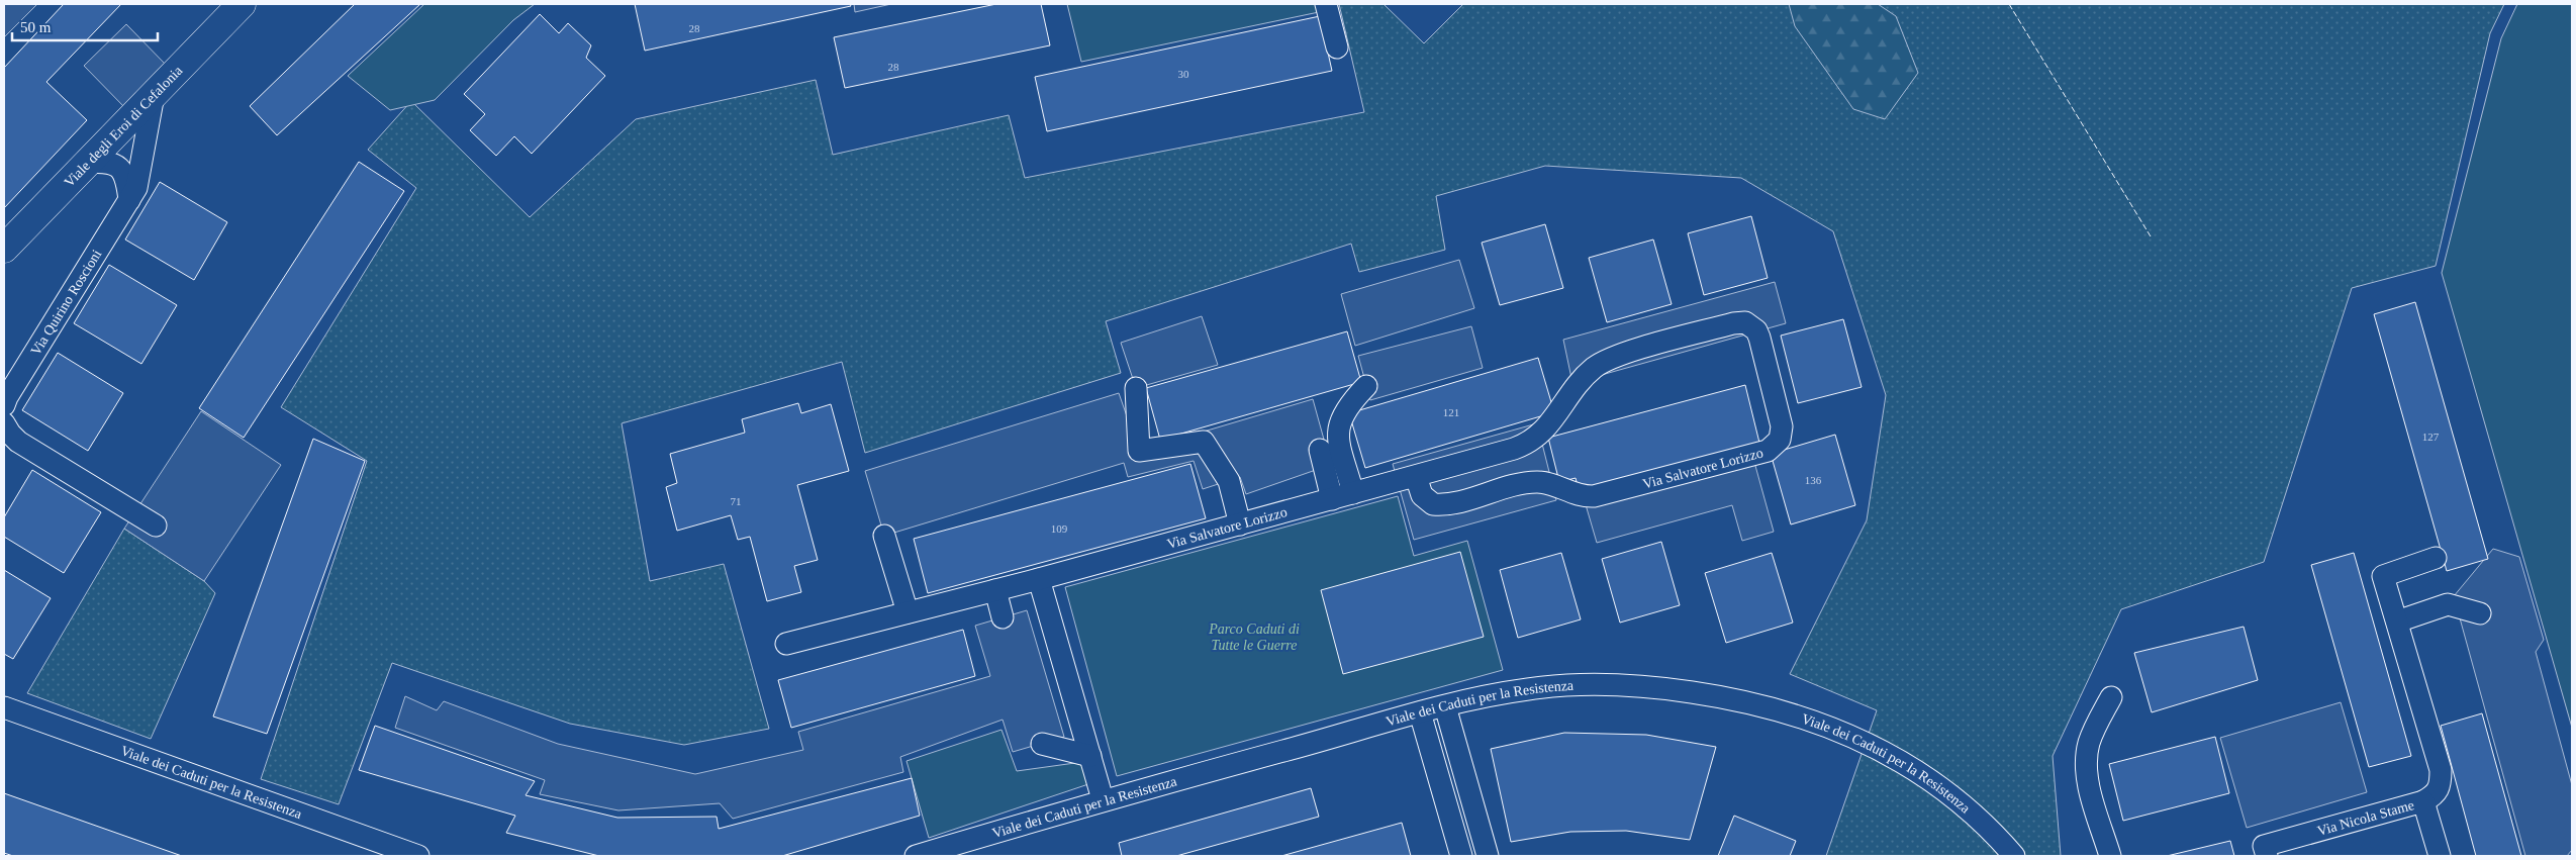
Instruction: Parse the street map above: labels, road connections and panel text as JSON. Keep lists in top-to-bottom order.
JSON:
{
  "streets": {
    "main road": ["Viale degli Eroi di Cefalonia"],
    "street": [
      "Via Quirino Roscioni",
      "Via Salvatore Lorizzo",
      "Viale dei Caduti per la Resistenza",
      "Via Nicola Stame"
    ]
  },
  "crossings": [
    ["Viale degli Eroi di Cefalonia", "Via Quirino Roscioni"]
  ],
  "parks": ["Parco Caduti di Tutte le Guerre"],
  "house_numbers": [
    "28",
    "28",
    "30",
    "121",
    "127",
    "136",
    "71",
    "109"
  ],
  "scale_bar": "50 m"
}
